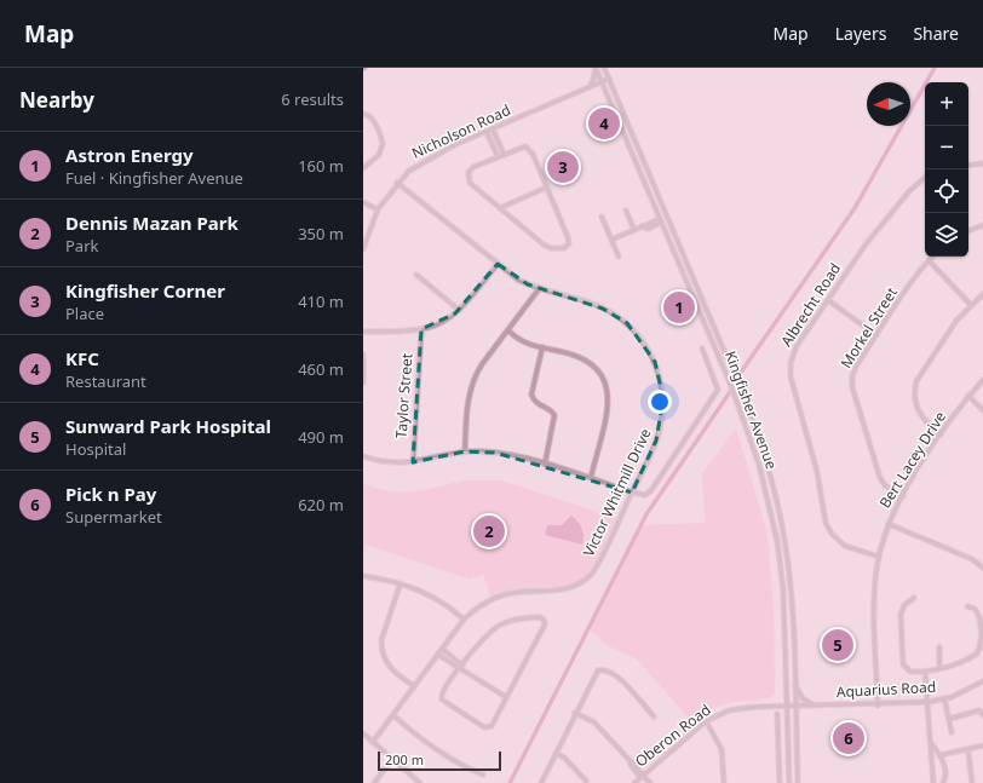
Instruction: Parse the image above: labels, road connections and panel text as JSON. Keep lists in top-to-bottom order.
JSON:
{
  "streets": {
    "street": [
      "Nicholson Road",
      "Albrecht Road",
      "Morkel Street",
      "Taylor Street",
      "Kingfisher Avenue",
      "Bert Lacey Drive",
      "Victor Whitmill Drive",
      "Aquarius Road",
      "Oberon Road"
    ]
  },
  "crossings": [
    ["Nicholson Road", "Kingfisher Avenue"],
    ["Nicholson Road", "Victor Whitmill Drive"],
    ["Albrecht Road", "Bert Lacey Drive"],
    ["Morkel Street", "Bert Lacey Drive"],
    ["Kingfisher Avenue", "Aquarius Road"],
    ["Kingfisher Avenue", "Oberon Road"],
    ["Bert Lacey Drive", "Aquarius Road"],
    ["Aquarius Road", "Oberon Road"]
  ],
  "scale_bar": "200 m",
  "north": "left",
  "page": {
    "header": "Map",
    "nav": ["Map", "Layers", "Share"],
    "heading": ["Nearby", "6 results"],
    "map_buttons": ["+", "−"],
    "pins": [
      "4",
      "3",
      "1",
      "2",
      "5",
      "6"
    ],
    "list": [
      {
        "mark": "1",
        "name": "Astron Energy",
        "note": "Fuel · Kingfisher Avenue",
        "value": "160 m"
      },
      {
        "mark": "2",
        "name": "Dennis Mazan Park",
        "note": "Park",
        "value": "350 m"
      },
      {
        "mark": "3",
        "name": "Kingfisher Corner",
        "note": "Place",
        "value": "410 m"
      },
      {
        "mark": "4",
        "name": "KFC",
        "note": "Restaurant",
        "value": "460 m"
      },
      {
        "mark": "5",
        "name": "Sunward Park Hospital",
        "note": "Hospital",
        "value": "490 m"
      },
      {
        "mark": "6",
        "name": "Pick n Pay",
        "note": "Supermarket",
        "value": "620 m"
      }
    ],
    "scale": "200 m"
  }
}
